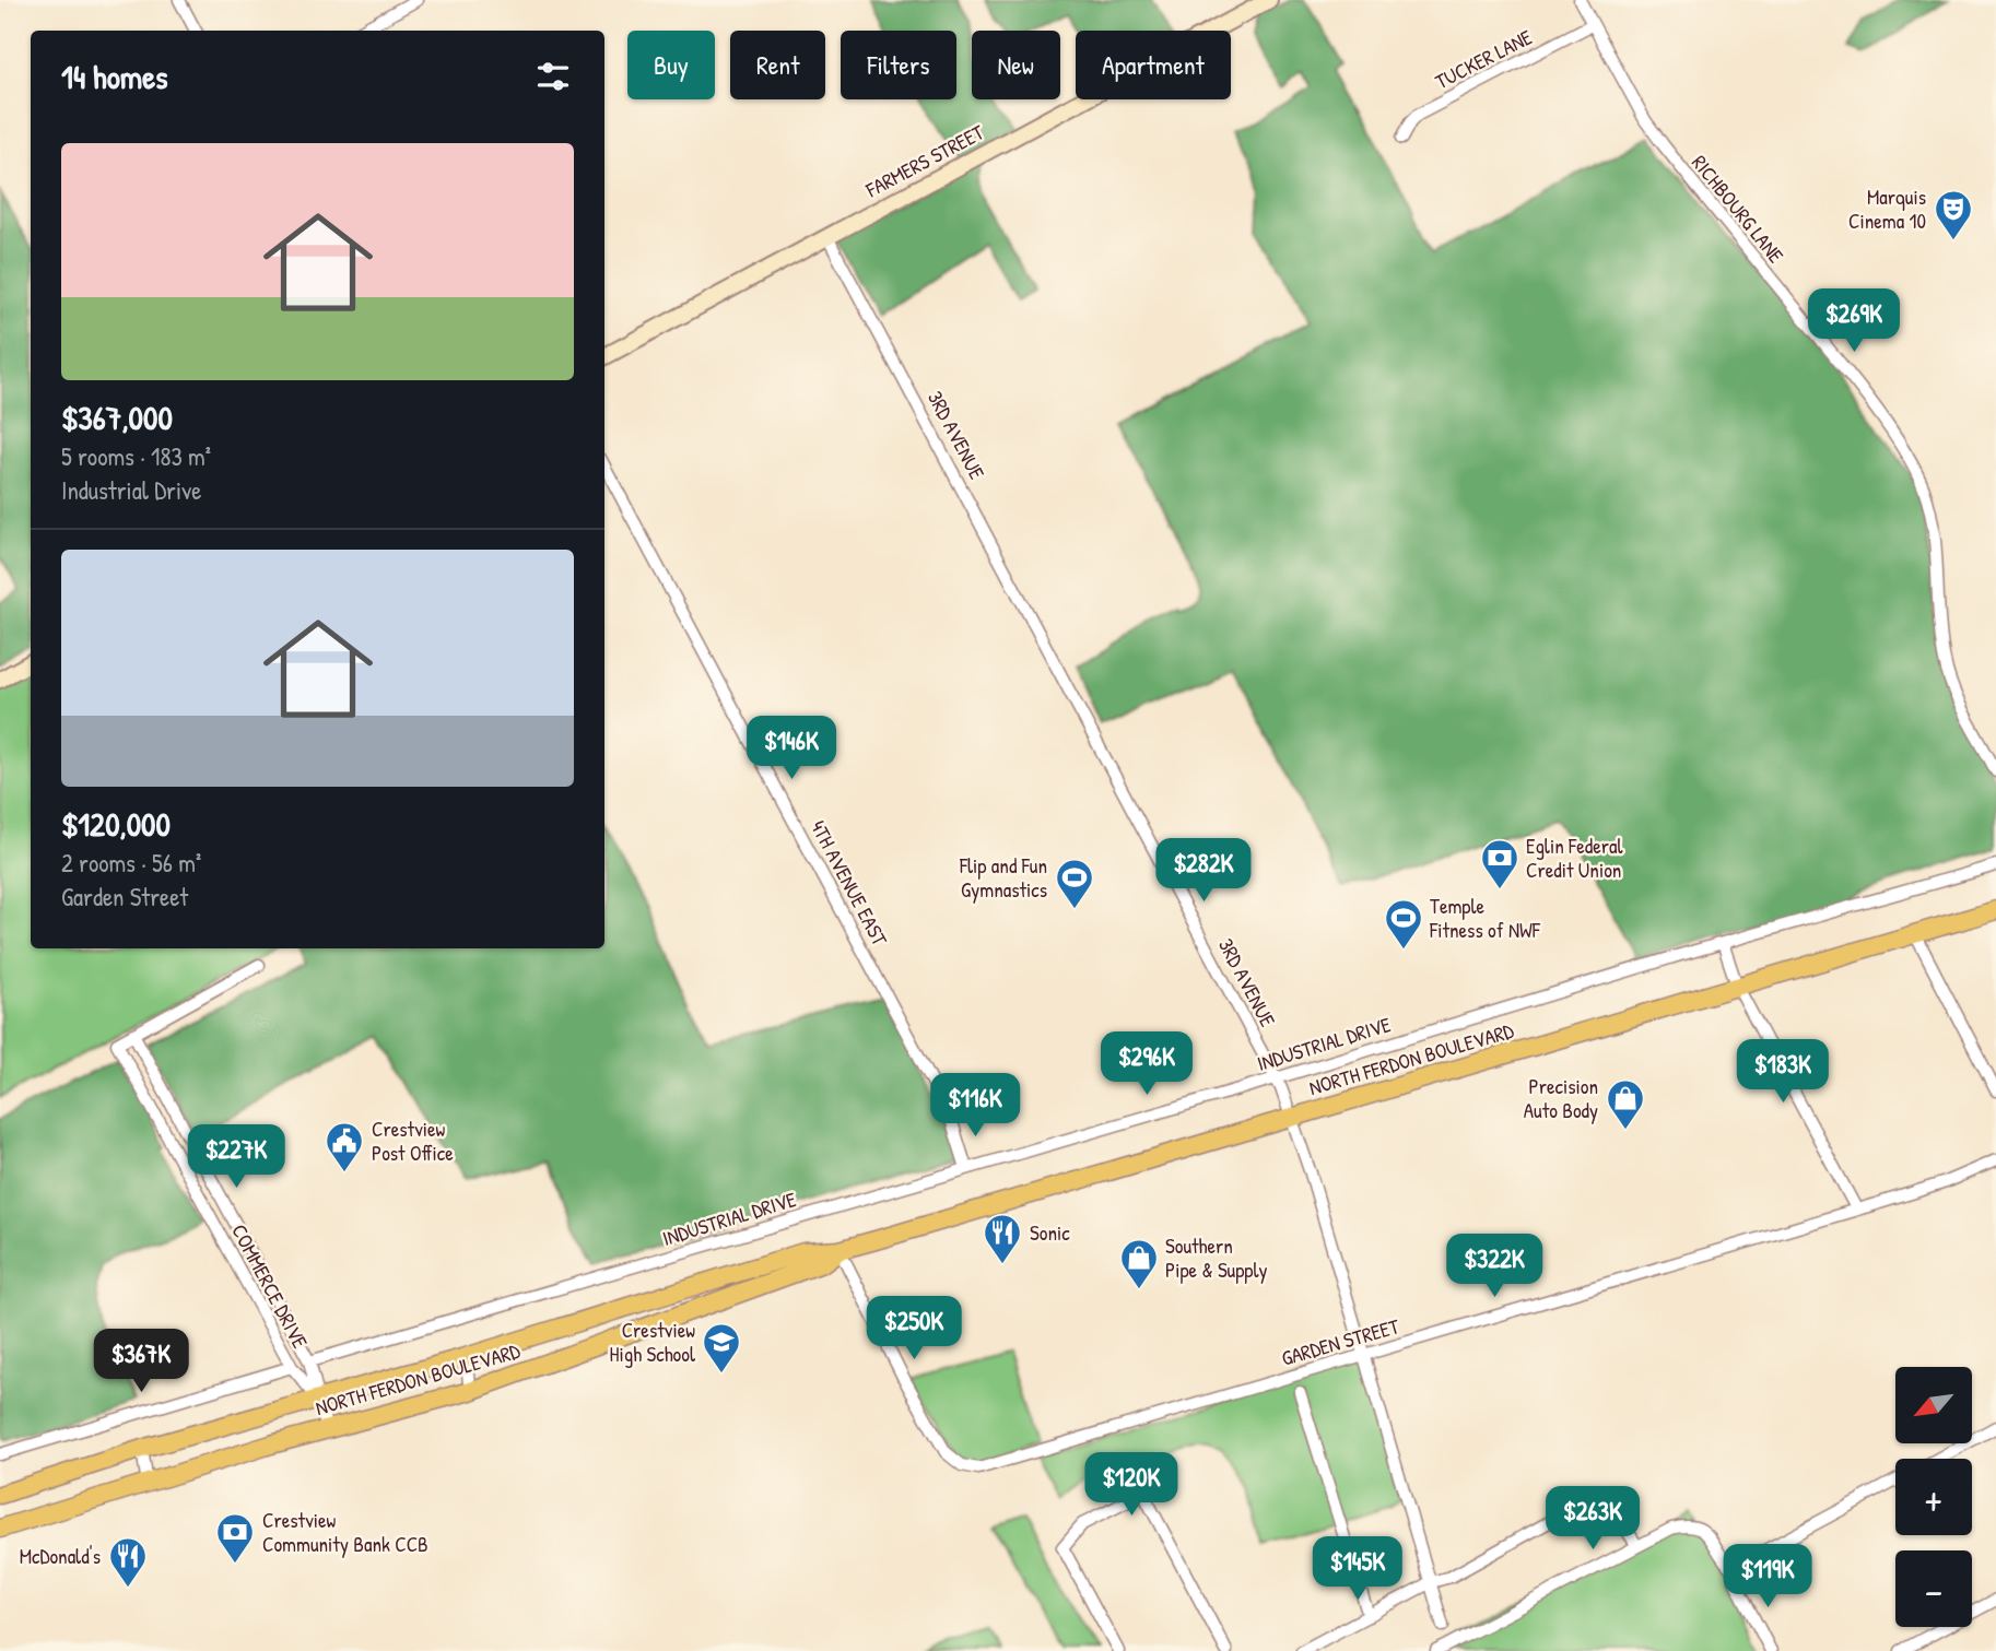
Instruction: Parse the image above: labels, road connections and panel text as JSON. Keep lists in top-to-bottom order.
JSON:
{
  "streets": {
    "main road": ["NORTH FERDON BOULEVARD"],
    "street": [
      "TUCKER LANE",
      "FARMERS STREET",
      "RICHBOURG LANE",
      "3RD AVENUE",
      "4TH AVENUE EAST",
      "INDUSTRIAL DRIVE",
      "COMMERCE DRIVE",
      "GARDEN STREET"
    ]
  },
  "crossings": [
    ["TUCKER LANE", "RICHBOURG LANE"],
    ["FARMERS STREET", "3RD AVENUE"],
    ["3RD AVENUE", "INDUSTRIAL DRIVE"],
    ["3RD AVENUE", "NORTH FERDON BOULEVARD"],
    ["3RD AVENUE", "GARDEN STREET"],
    ["4TH AVENUE EAST", "INDUSTRIAL DRIVE"],
    ["INDUSTRIAL DRIVE", "COMMERCE DRIVE"],
    ["NORTH FERDON BOULEVARD", "COMMERCE DRIVE"],
    ["NORTH FERDON BOULEVARD", "GARDEN STREET"]
  ],
  "places": {
    "theatre": ["Marquis Cinema 10"],
    "bank": ["Eglin Federal Credit Union", "Crestview Community Bank CCB"],
    "sports": ["Flip and Fun Gymnastics", "Temple Fitness of NWF"],
    "shop": ["Precision Auto Body", "Southern Pipe & Supply"],
    "public building": ["Crestview Post Office"],
    "restaurant": ["Sonic", "McDonald's"],
    "school or university": ["Crestview High School"]
  },
  "north": "bottom left",
  "page": {
    "chip": [
      "Buy",
      "Rent",
      "Filters",
      "New",
      "Apartment"
    ],
    "heading": "14 homes",
    "list": [
      {
        "name": "$367,000",
        "note": "5 rooms · 183 m² · Industrial Drive"
      },
      {
        "name": "$120,000",
        "note": "2 rooms · 56 m² · Garden Street"
      }
    ],
    "price": [
      "$269K",
      "$146K",
      "$282K",
      "$296K",
      "$183K",
      "$116K",
      "$227K",
      "$322K",
      "$250K",
      "$367K",
      "$120K",
      "$263K",
      "$145K",
      "$119K"
    ],
    "map_buttons": ["+", "−"]
  }
}
